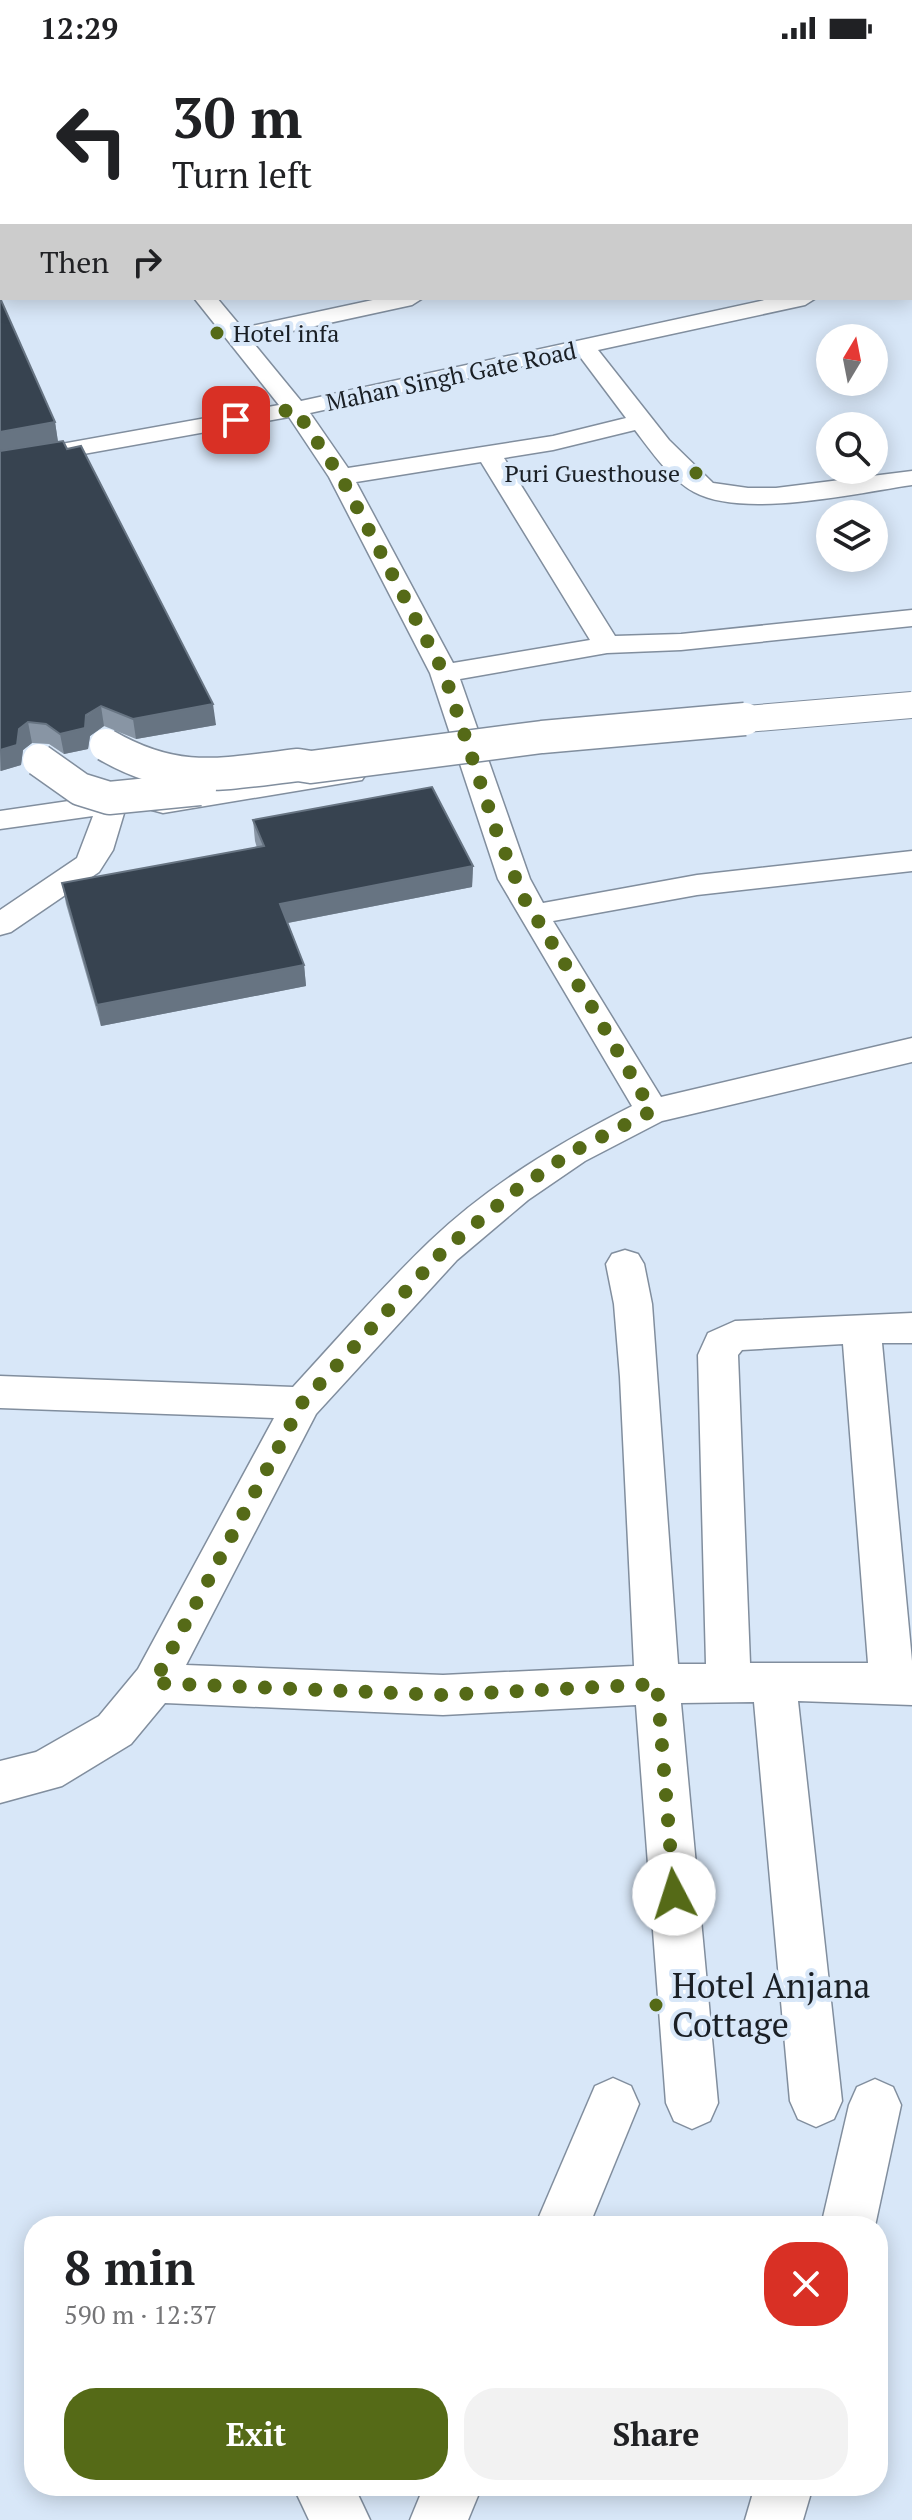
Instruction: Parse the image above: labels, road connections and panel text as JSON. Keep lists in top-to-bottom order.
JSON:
{
  "streets": {
    "street": ["Mahan Singh Gate Road"]
  },
  "places": ["Hotel infa", "Puri Guesthouse", "Hotel Anjana Cottage"],
  "north": "top",
  "page": {
    "status": "12:29",
    "turn": ["30 m", "Turn left"],
    "then": "Then",
    "heading": ["8 min", "590 m · 12:37"],
    "buttons": ["Exit", "Share"]
  }
}
